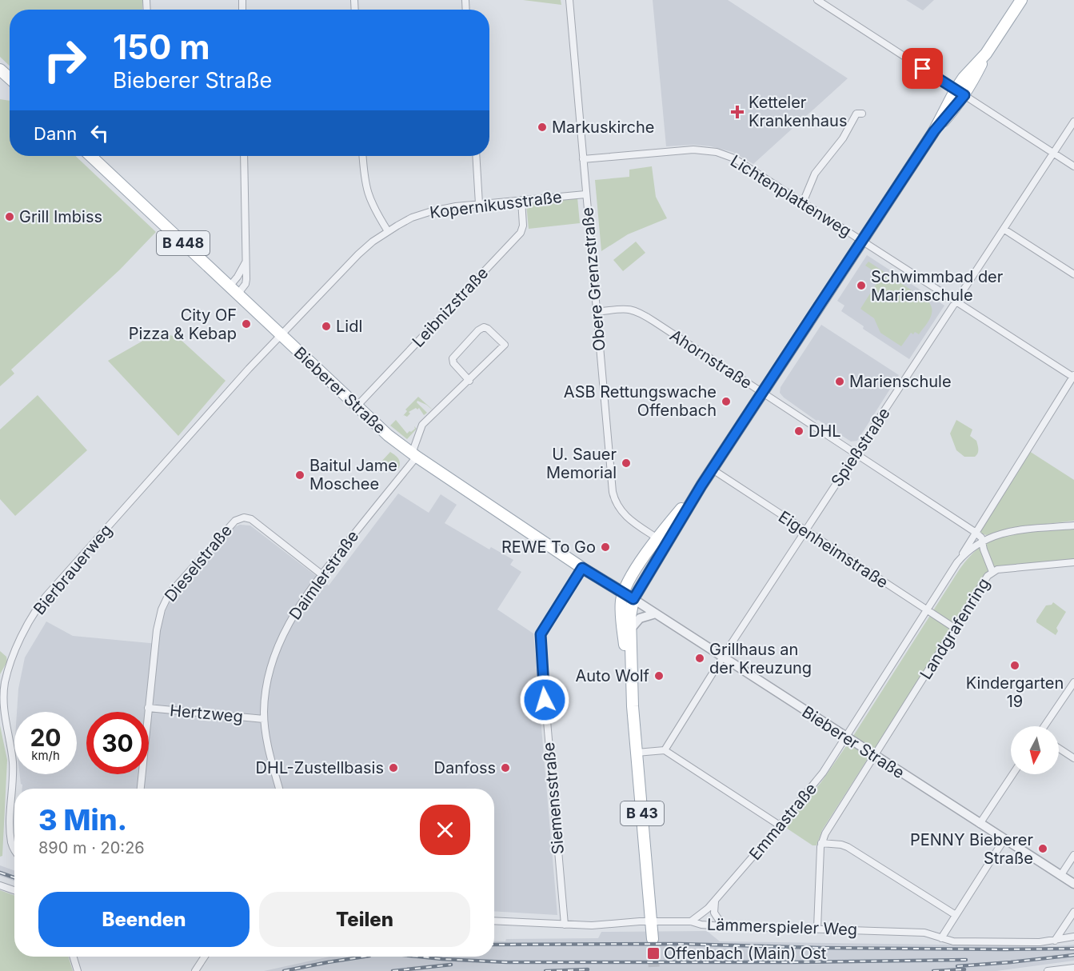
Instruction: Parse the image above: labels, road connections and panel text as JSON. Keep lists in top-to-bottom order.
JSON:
{
  "streets": {
    "main road": ["B 448", "Bieberer Straße", "B 43"],
    "street": [
      "Lichtenplattenweg",
      "Kopernikusstraße",
      "Obere Grenzstraße",
      "Leibnizstraße",
      "Ahornstraße",
      "Spießstraße",
      "Eigenheimstraße",
      "Dieselstraße",
      "Bierbrauerweg",
      "Daimlerstraße",
      "Landgrafenring",
      "Hertzweg",
      "Siemensstraße",
      "Emmastraße",
      "Lämmerspieler Weg"
    ]
  },
  "crossings": [
    ["Lichtenplattenweg", "Obere Grenzstraße"],
    ["Lichtenplattenweg", "Spießstraße"],
    ["Lichtenplattenweg", "Landgrafenring"],
    ["Lichtenplattenweg", "B 43"],
    ["Kopernikusstraße", "Obere Grenzstraße"],
    ["Kopernikusstraße", "Leibnizstraße"],
    ["Kopernikusstraße", "Bieberer Straße"],
    ["Kopernikusstraße", "Bierbrauerweg"],
    ["B 448", "Bieberer Straße"],
    ["B 448", "B 43"],
    ["Obere Grenzstraße", "Ahornstraße"],
    ["Obere Grenzstraße", "B 43"],
    ["Leibnizstraße", "Bieberer Straße"],
    ["Ahornstraße", "Spießstraße"],
    ["Ahornstraße", "Landgrafenring"],
    ["Ahornstraße", "B 43"],
    ["Bieberer Straße", "Spießstraße"],
    ["Bieberer Straße", "Bierbrauerweg"],
    ["Bieberer Straße", "Daimlerstraße"],
    ["Bieberer Straße", "Landgrafenring"],
    ["Bieberer Straße", "Siemensstraße"],
    ["Bieberer Straße", "B 43"],
    ["Bieberer Straße", "Emmastraße"],
    ["Spießstraße", "Eigenheimstraße"],
    ["Eigenheimstraße", "Landgrafenring"],
    ["Eigenheimstraße", "B 43"],
    ["Dieselstraße", "Daimlerstraße"],
    ["Dieselstraße", "Hertzweg"],
    ["Daimlerstraße", "Hertzweg"],
    ["Landgrafenring", "Emmastraße"],
    ["Siemensstraße", "Lämmerspieler Weg"],
    ["B 43", "Lämmerspieler Weg"],
    ["Emmastraße", "Lämmerspieler Weg"]
  ],
  "places": {
    "health": ["Ketteler Krankenhaus"],
    "other": [
      "Markuskirche",
      "Grill Imbiss",
      "Schwimmbad der Marienschule",
      "City OF Pizza & Kebap",
      "Lidl",
      "Marienschule",
      "ASB Rettungswache Offenbach",
      "DHL",
      "U. Sauer Memorial",
      "Baitul Jame Moschee",
      "REWE To Go",
      "Grillhaus an der Kreuzung",
      "Kindergarten 19",
      "Auto Wolf",
      "DHL-Zustellbasis",
      "Danfoss",
      "PENNY Bieberer Straße"
    ],
    "transit": ["Offenbach (Main) Ost"]
  },
  "north": "bottom",
  "page": {
    "turn": ["150 m", "Bieberer Straße"],
    "then": "Dann",
    "speed": "20 km/h",
    "limit": "30",
    "heading": ["3 Min.", "890 m · 20:26"],
    "buttons": ["Beenden", "Teilen"]
  }
}
